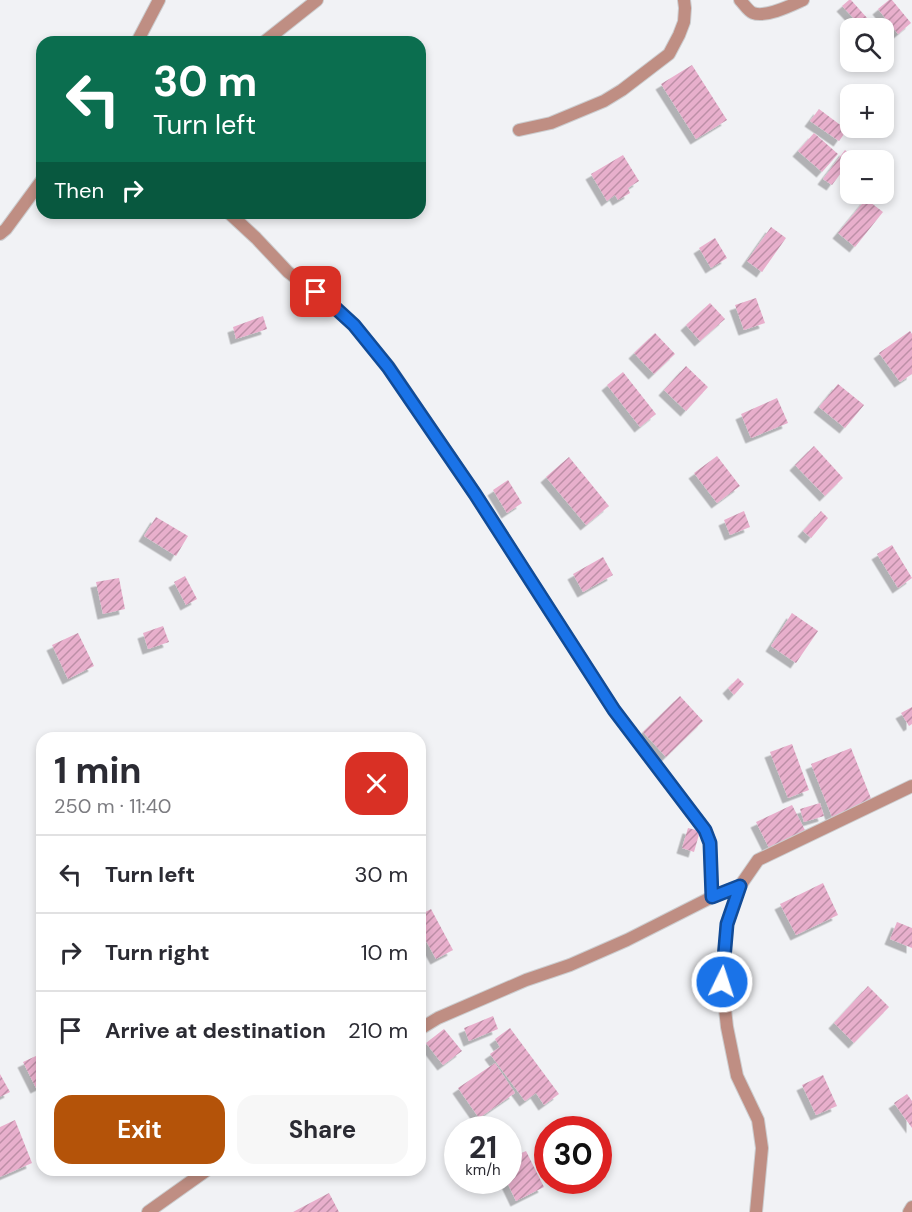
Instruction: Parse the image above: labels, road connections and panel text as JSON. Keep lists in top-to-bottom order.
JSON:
{
  "page": {
    "map_buttons": ["+", "−"],
    "turn": ["30 m", "Turn left"],
    "then": "Then",
    "heading": ["1 min", "250 m · 11:40"],
    "list": [
      {
        "name": "Turn left",
        "value": "30 m"
      },
      {
        "name": "Turn right",
        "value": "10 m"
      },
      {
        "name": "Arrive at destination",
        "value": "210 m"
      }
    ],
    "buttons": ["Exit", "Share"],
    "speed": "21 km/h",
    "limit": "30"
  }
}
